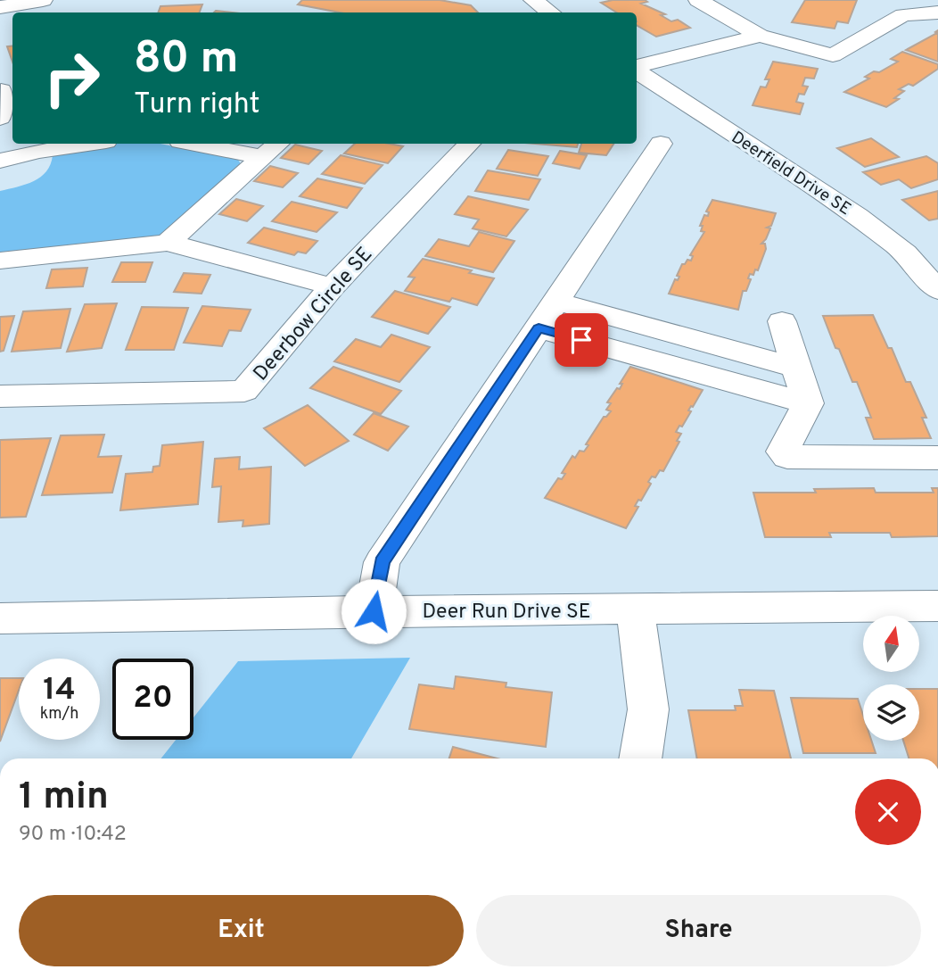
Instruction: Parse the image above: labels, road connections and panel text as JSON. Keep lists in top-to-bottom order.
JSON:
{
  "streets": {
    "street": ["Deerfield Drive SE", "Deerbow Circle SE", "Deer Run Drive SE"]
  },
  "north": "top",
  "page": {
    "turn": ["80 m", "Turn right"],
    "speed": "14 km/h",
    "limit": "20",
    "heading": ["1 min", "90 m · 10:42"],
    "buttons": ["Exit", "Share"]
  }
}
